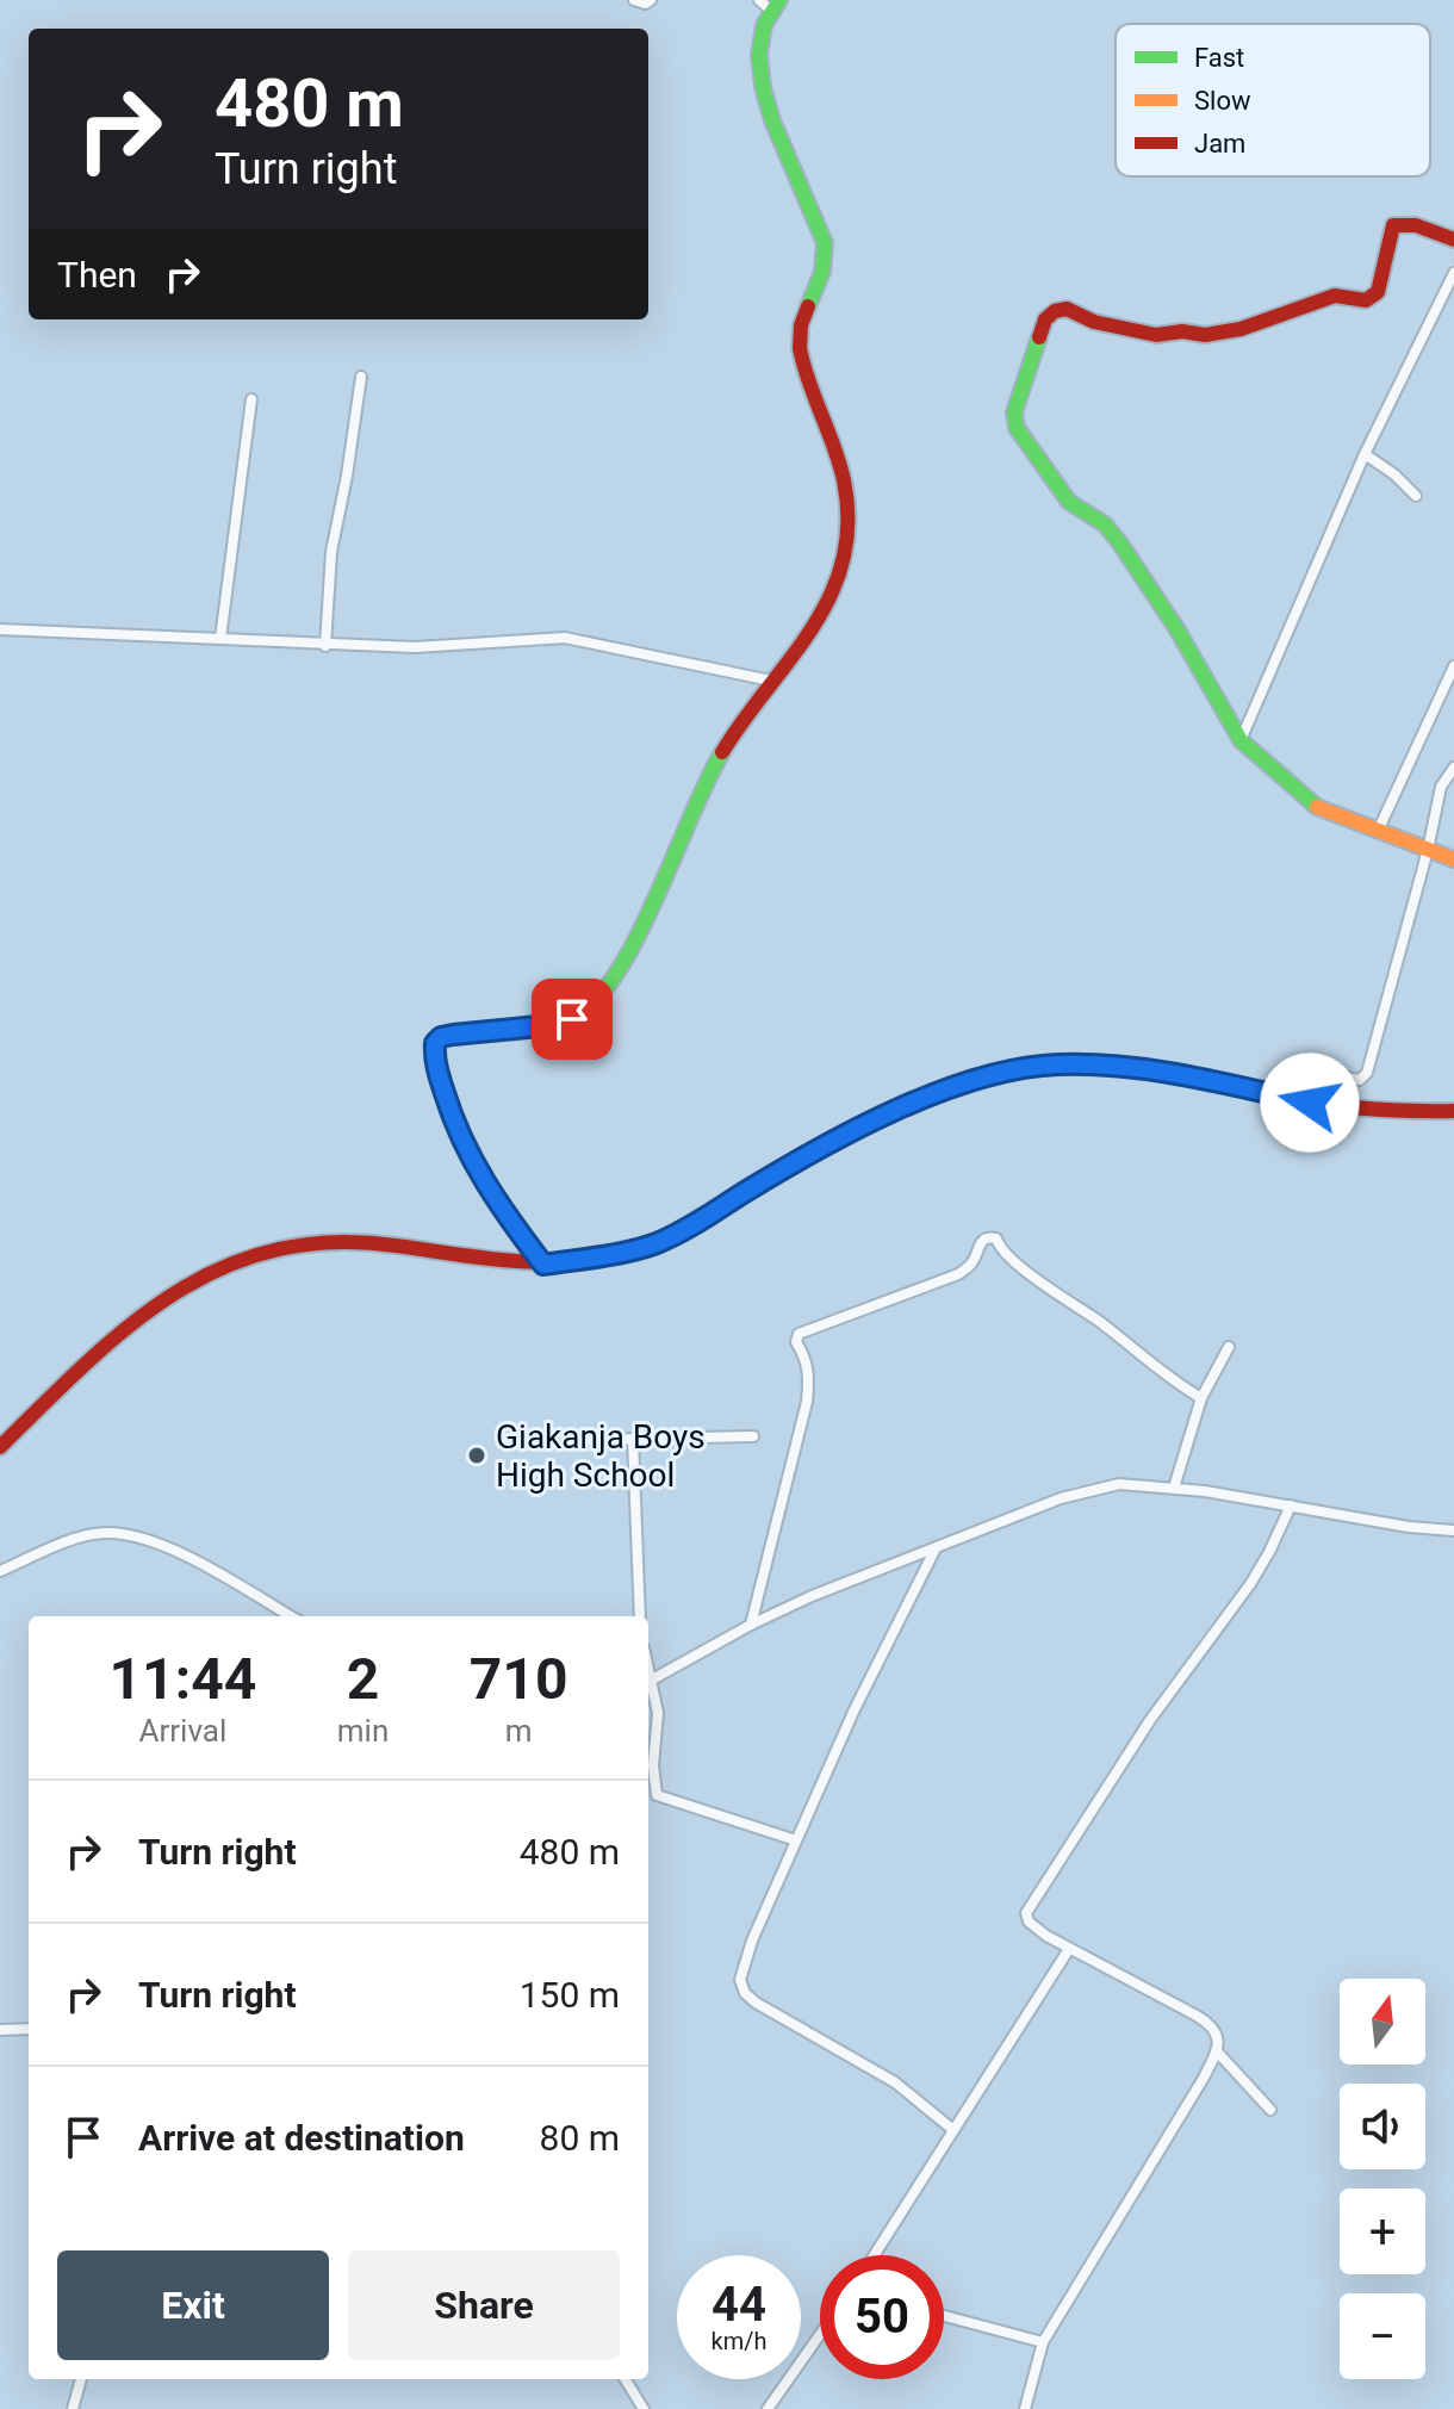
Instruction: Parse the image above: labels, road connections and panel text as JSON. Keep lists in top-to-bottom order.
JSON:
{
  "places": ["Giakanja Boys High School"],
  "legend": ["Fast", "Slow", "Jam"],
  "north": "top",
  "page": {
    "turn": ["480 m", "Turn right"],
    "then": "Then",
    "eta": [
      "11:44",
      "Arrival",
      "2",
      "min",
      "710",
      "m"
    ],
    "list": [
      {
        "name": "Turn right",
        "value": "480 m"
      },
      {
        "name": "Turn right",
        "value": "150 m"
      },
      {
        "name": "Arrive at destination",
        "value": "80 m"
      }
    ],
    "map_buttons": ["+", "−"],
    "buttons": ["Exit", "Share"],
    "speed": "44 km/h",
    "limit": "50"
  }
}
